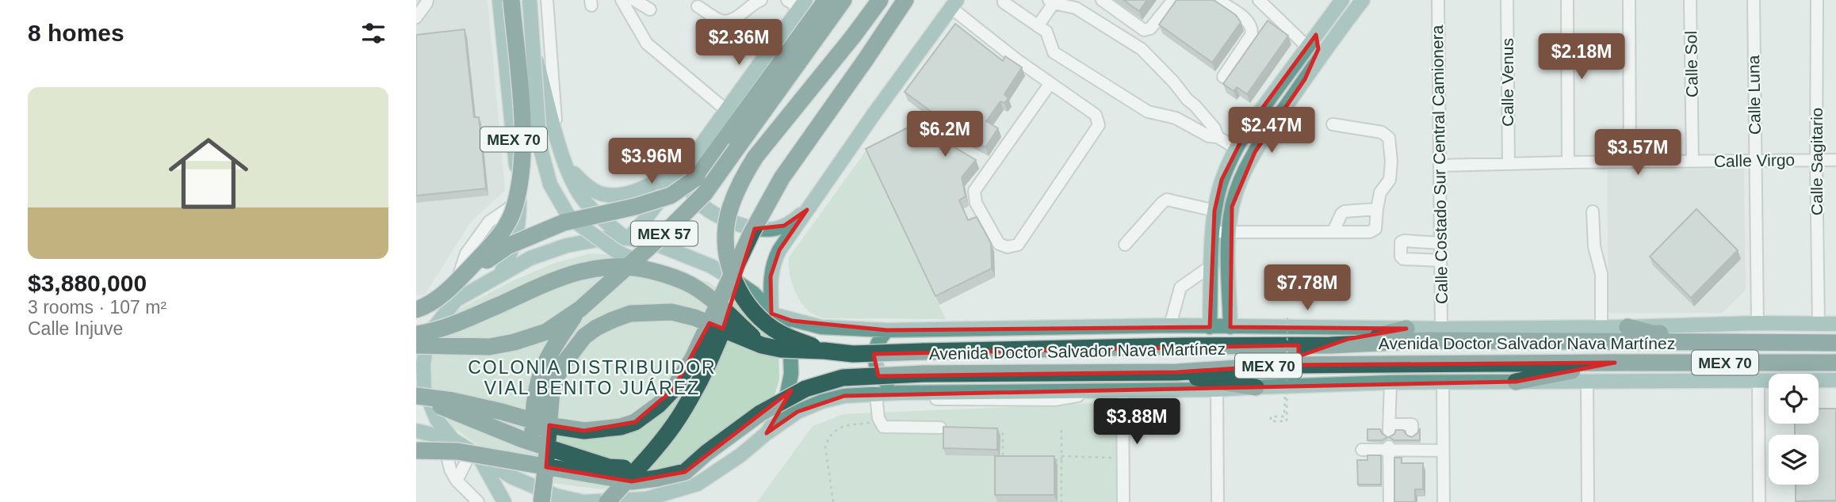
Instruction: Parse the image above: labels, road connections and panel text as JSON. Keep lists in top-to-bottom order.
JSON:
{
  "streets": {
    "highway": ["MEX 70", "MEX 57", "Avenida Doctor Salvador Nava Martínez"],
    "street": [
      "Calle Sol",
      "Calle Venus",
      "Calle Luna",
      "Calle Virgo",
      "Calle Sagitario",
      "Calle Costado Sur Central Camionera"
    ]
  },
  "crossings": [
    ["Calle Sol", "Calle Virgo"],
    ["Calle Venus", "Calle Virgo"],
    ["Calle Luna", "Calle Virgo"],
    ["Calle Luna", "Avenida Doctor Salvador Nava Martínez"],
    ["Calle Virgo", "Calle Sagitario"],
    ["Calle Virgo", "Calle Costado Sur Central Camionera"],
    ["Calle Sagitario", "Avenida Doctor Salvador Nava Martínez"],
    ["Calle Costado Sur Central Camionera", "Avenida Doctor Salvador Nava Martínez"]
  ],
  "districts": ["COLONIA DISTRIBUIDOR VIAL BENITO JUÁREZ"],
  "page": {
    "heading": "8 homes",
    "price": [
      "$2.36M",
      "$2.18M",
      "$2.47M",
      "$6.2M",
      "$3.57M",
      "$3.96M",
      "$7.78M",
      "$3.88M"
    ],
    "list": [
      {
        "name": "$3,880,000",
        "note": "3 rooms · 107 m² · Calle Injuve"
      }
    ]
  }
}
